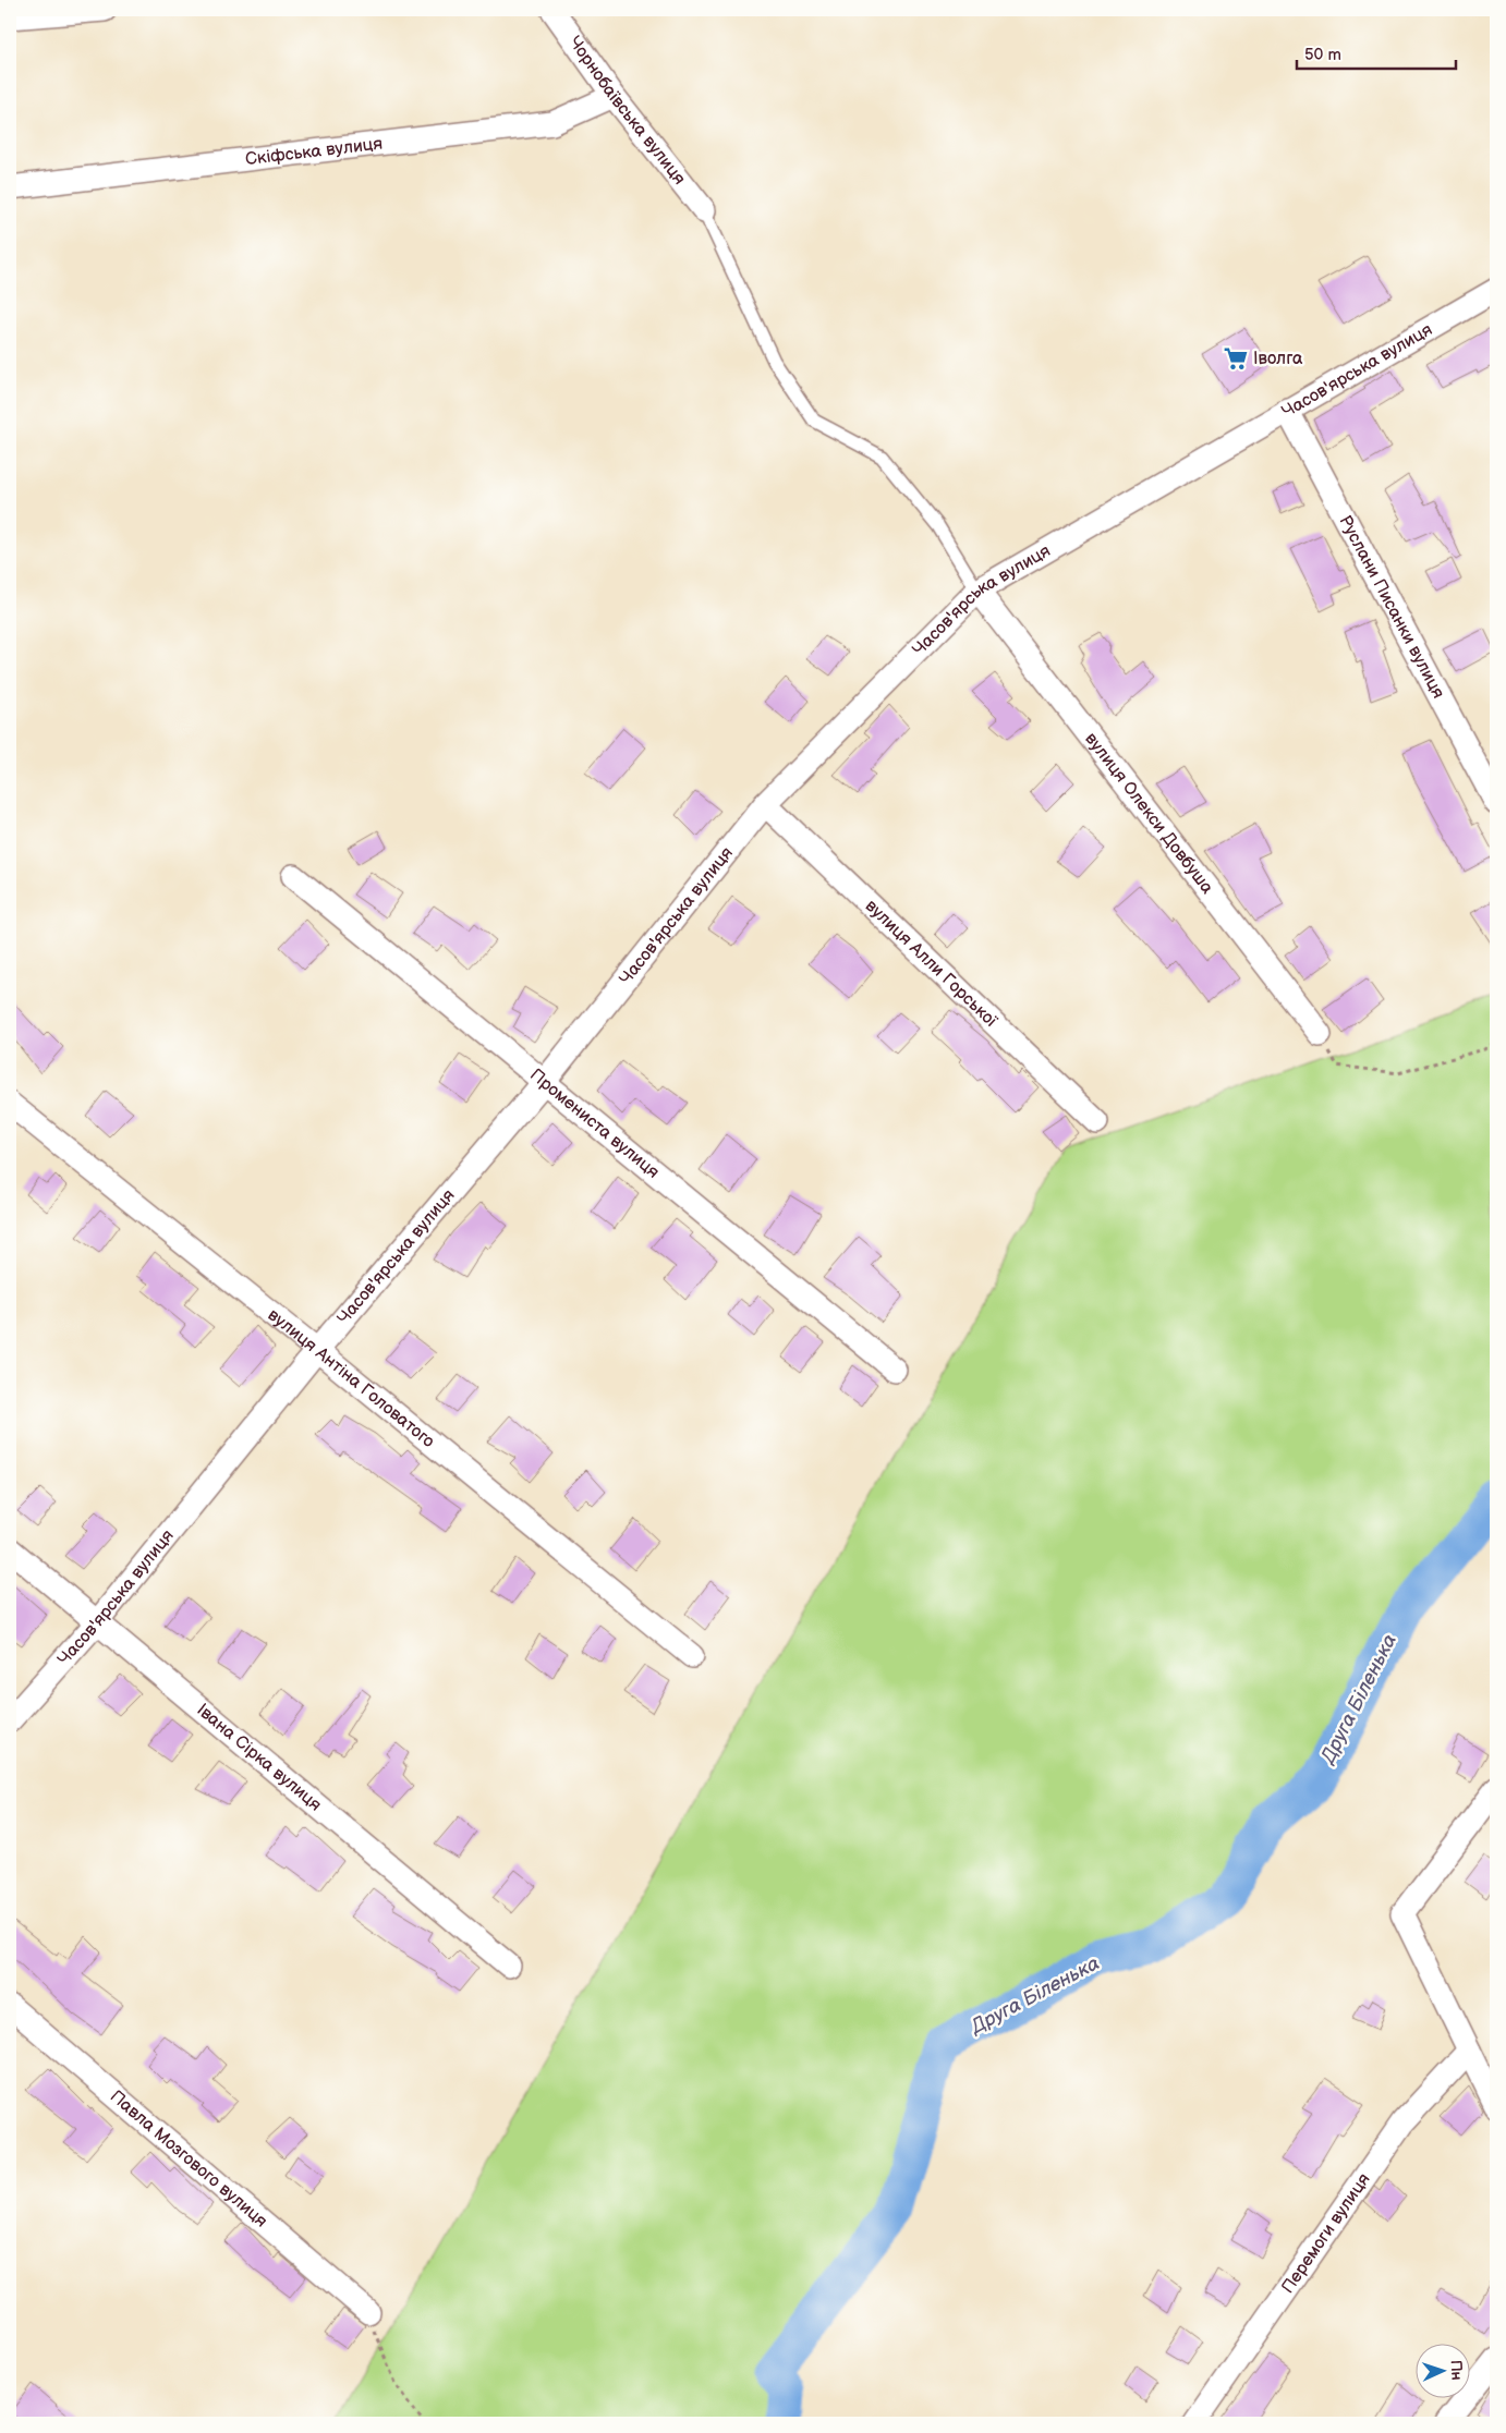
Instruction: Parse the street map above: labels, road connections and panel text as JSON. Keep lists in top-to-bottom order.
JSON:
{
  "streets": {
    "street": [
      "Чорнобаївська вулиця",
      "Скіфська вулиця",
      "Часов'ярська вулиця",
      "Руслани Писанки вулиця",
      "вулиця Олекси Довбуша",
      "вулиця Алли Горської",
      "Промениста вулиця",
      "вулиця Антіна Головатого",
      "Івана Сірка вулиця",
      "Павла Мозгового вулиця",
      "Перемоги вулиця"
    ]
  },
  "crossings": [
    ["Чорнобаївська вулиця", "Скіфська вулиця"],
    ["Часов'ярська вулиця", "Руслани Писанки вулиця"],
    ["Часов'ярська вулиця", "вулиця Олекси Довбуша"],
    ["Часов'ярська вулиця", "вулиця Алли Горської"],
    ["Часов'ярська вулиця", "Промениста вулиця"],
    ["Часов'ярська вулиця", "вулиця Антіна Головатого"],
    ["Часов'ярська вулиця", "Івана Сірка вулиця"]
  ],
  "water": ["Друга Біленька"],
  "places": {
    "supermarket": ["Іволга"]
  },
  "scale_bar": "50 m",
  "north": "right"
}
